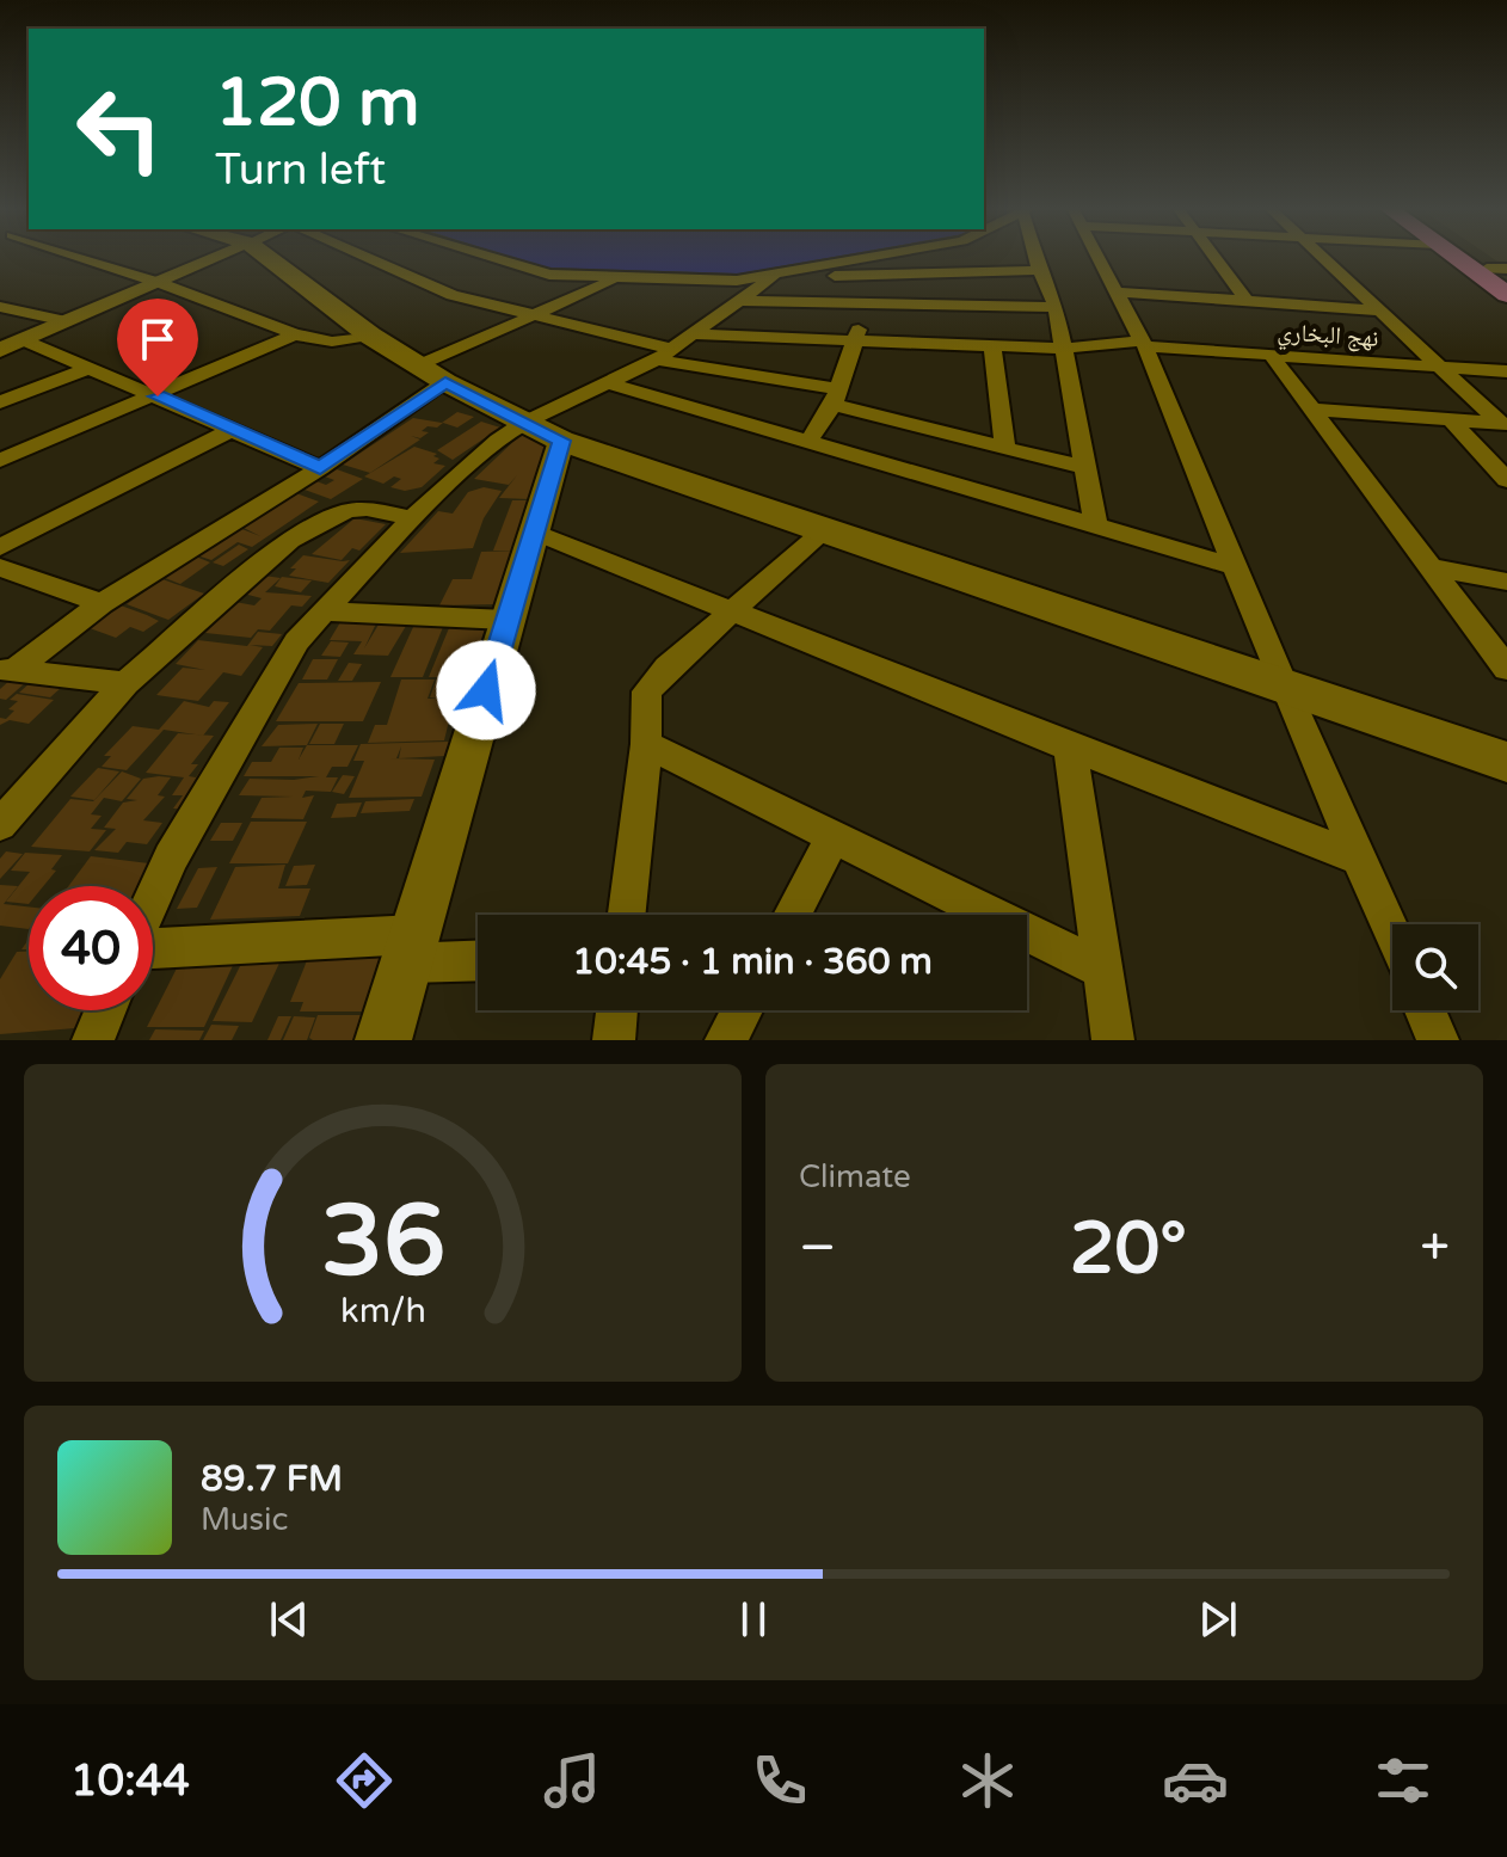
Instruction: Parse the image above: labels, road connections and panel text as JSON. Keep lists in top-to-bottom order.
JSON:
{
  "streets": {
    "street": ["نهج البخاري"]
  },
  "page": {
    "turn": ["120 m", "Turn left"],
    "limit": "40",
    "trip": "10:45 · 1 min · 360 m",
    "tile": "Climate",
    "heat": ["−", "20°", "+"],
    "song": ["89.7 FM", "Music"],
    "tabs": "10:44",
    "gauge": ["36", "km/h"]
  }
}
